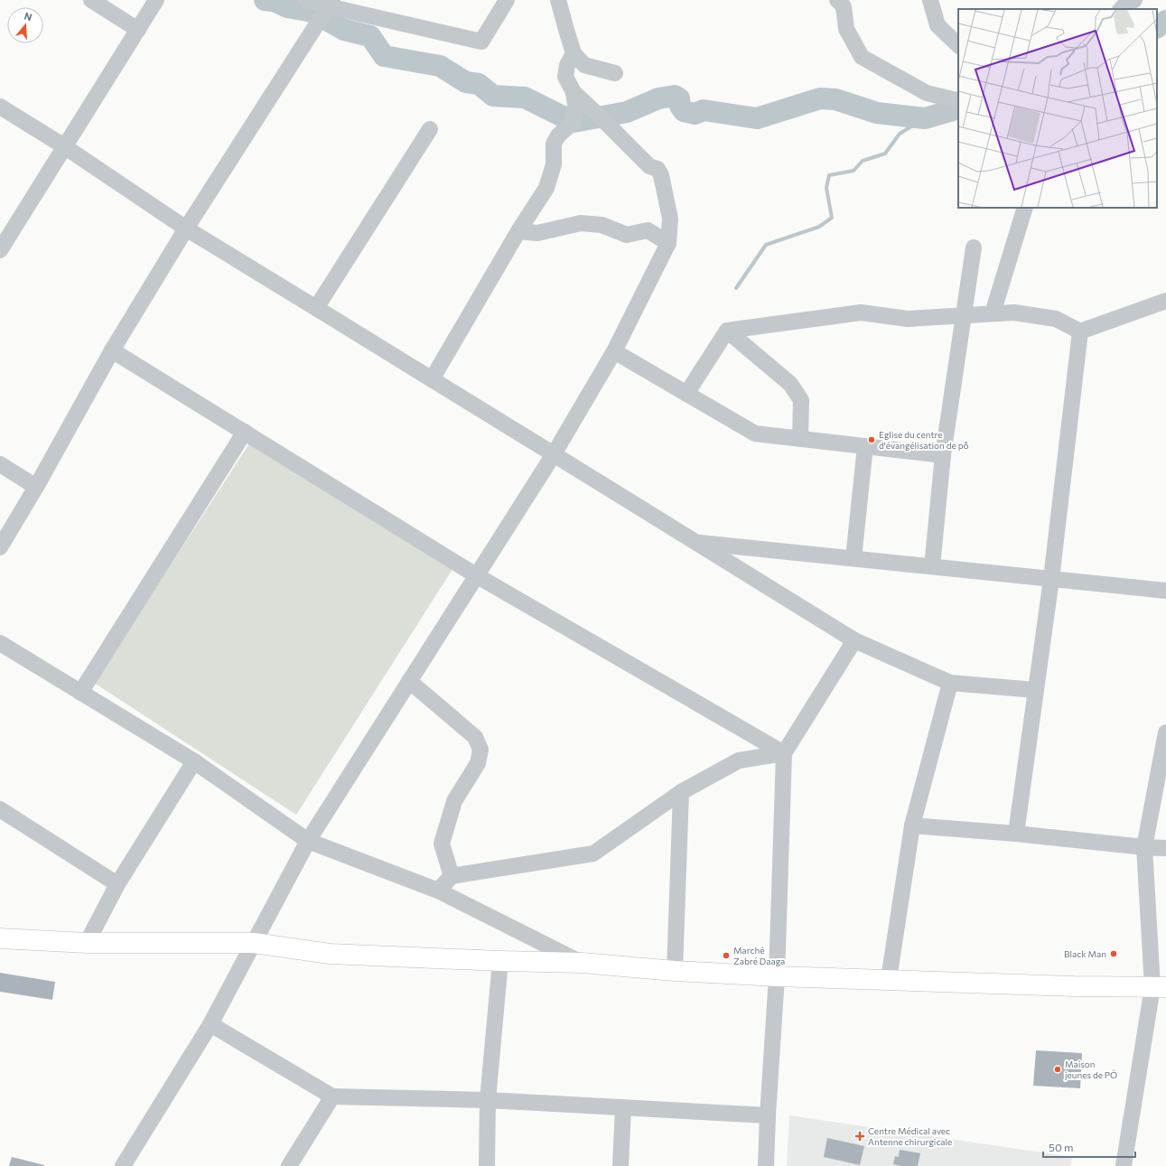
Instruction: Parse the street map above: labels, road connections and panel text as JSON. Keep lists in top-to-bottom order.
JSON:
{
  "places": {
    "other": [
      "Eglise du centre d'évangélisation de pô",
      "Black Man",
      "Marché Zabré Daaga",
      "Maison jeunes de PÔ"
    ],
    "health": ["Centre Médical avec Antenne chirurgicale"]
  },
  "scale_bar": "50 m",
  "north": "top"
}
